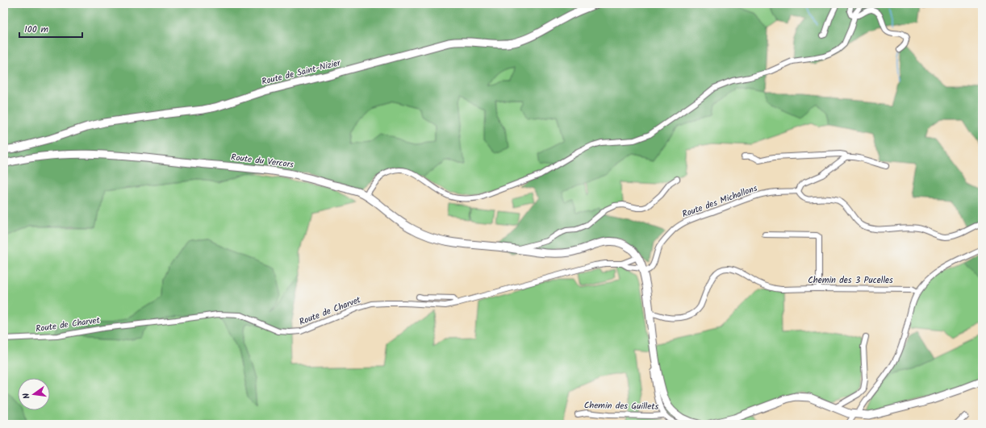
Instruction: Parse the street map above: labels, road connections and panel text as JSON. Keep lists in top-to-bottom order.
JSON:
{
  "streets": {
    "main road": ["Route de Saint-Nizier", "Route du Vercors"],
    "street": [
      "Route des Michallons",
      "Chemin des 3 Pucelles",
      "Route de Charvet",
      "Chemin des Guillets"
    ]
  },
  "crossings": [
    ["Route du Vercors", "Route de Charvet"],
    ["Route des Michallons", "Route de Charvet"]
  ],
  "scale_bar": "100 m",
  "north": "left"
}
